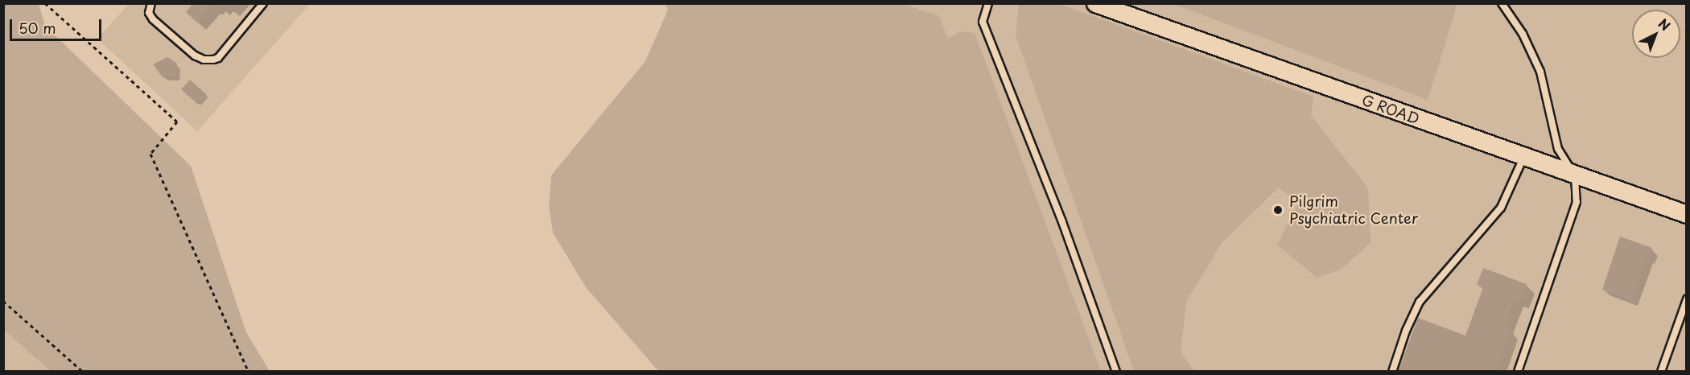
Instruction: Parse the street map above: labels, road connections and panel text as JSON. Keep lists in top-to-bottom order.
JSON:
{
  "streets": {
    "street": ["G ROAD"]
  },
  "places": ["Pilgrim Psychiatric Center"],
  "scale_bar": "50 m",
  "north": "top right"
}
